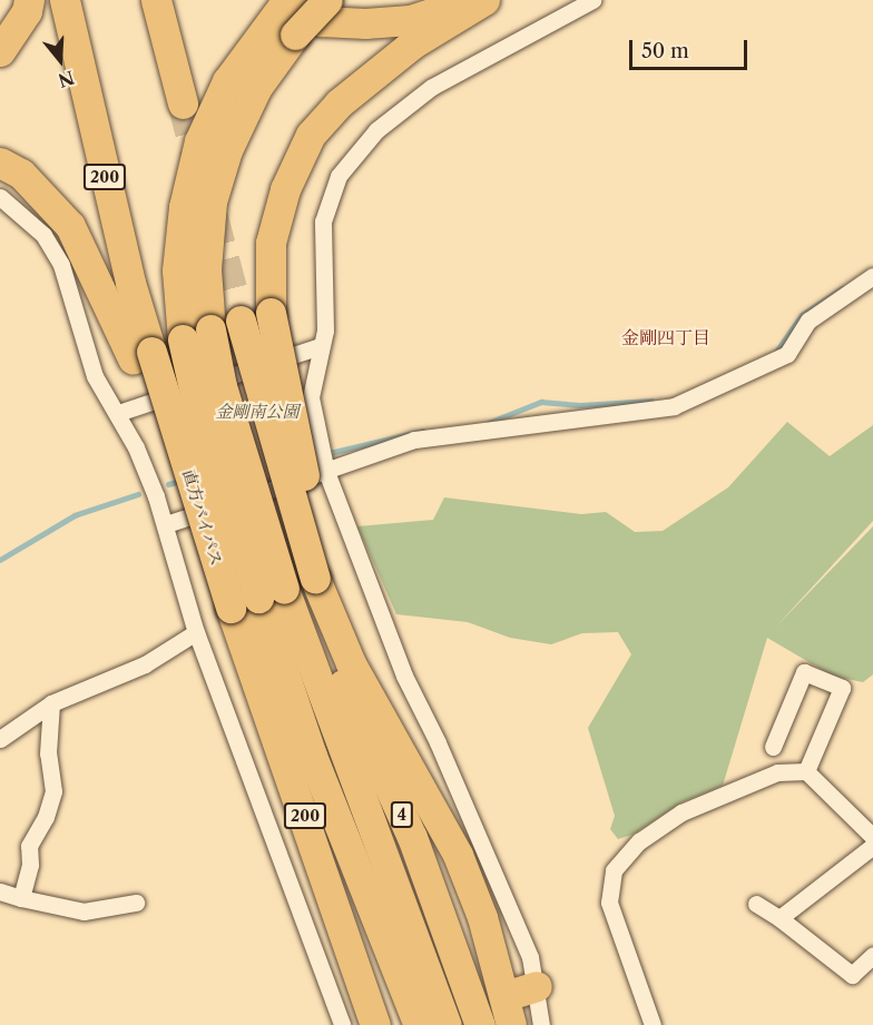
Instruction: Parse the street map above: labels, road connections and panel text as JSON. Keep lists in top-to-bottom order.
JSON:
{
  "streets": {
    "highway": ["200", "4"]
  },
  "districts": ["金剛四丁目"],
  "parks": ["金剛南公園"],
  "scale_bar": "50 m",
  "north": "bottom"
}
